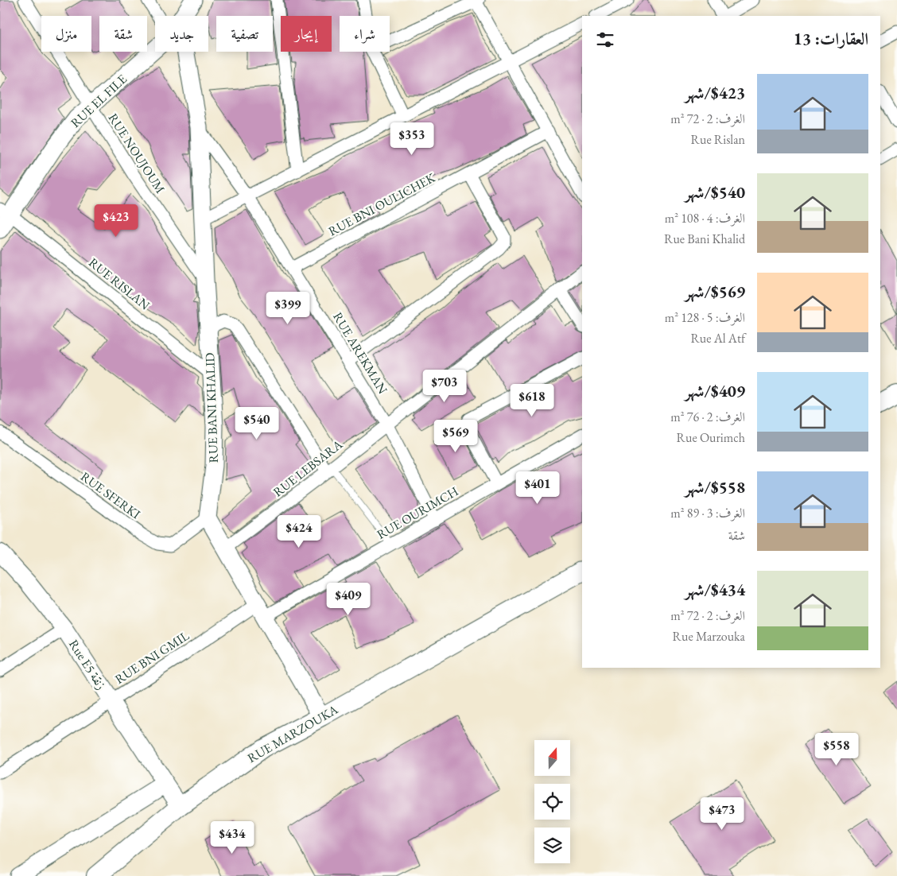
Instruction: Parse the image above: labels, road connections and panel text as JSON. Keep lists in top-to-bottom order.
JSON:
{
  "streets": {
    "main road": ["RUE MARZOUKA"],
    "street": [
      "RUE EL FILE",
      "RUE NOUJOUM",
      "RUE BNI OULICHEK",
      "RUE RISLAN",
      "RUE AREKMAN",
      "RUE BANI KHALID",
      "RUE LEBSARA",
      "RUE SFERKI",
      "RUE OURIMCH",
      "RUE BNI GMIL",
      "Rue E5 زنقة"
    ]
  },
  "crossings": [
    ["RUE EL FILE", "RUE NOUJOUM"],
    ["RUE EL FILE", "RUE RISLAN"],
    ["RUE NOUJOUM", "RUE BANI KHALID"],
    ["RUE BNI OULICHEK", "RUE AREKMAN"],
    ["RUE RISLAN", "RUE BANI KHALID"],
    ["RUE AREKMAN", "RUE BANI KHALID"],
    ["RUE AREKMAN", "RUE LEBSARA"],
    ["RUE AREKMAN", "RUE OURIMCH"],
    ["RUE BANI KHALID", "RUE SFERKI"],
    ["RUE OURIMCH", "RUE BNI GMIL"],
    ["RUE BNI GMIL", "Rue E5 زنقة"]
  ],
  "north": "top",
  "page": {
    "chip": [
      "شراء",
      "إيجار",
      "تصفية",
      "جديد",
      "شقة",
      "منزل"
    ],
    "heading": "العقارات: 13",
    "list": [
      {
        "name": "$423/شهر",
        "note": "الغرف: 2 · 72 m² · Rue Rislan"
      },
      {
        "name": "$540/شهر",
        "note": "الغرف: 4 · 108 m² · Rue Bani Khalid"
      },
      {
        "name": "$569/شهر",
        "note": "الغرف: 5 · 128 m² · Rue Al Atf"
      },
      {
        "name": "$409/شهر",
        "note": "الغرف: 2 · 76 m² · Rue Ourimch"
      },
      {
        "name": "$558/شهر",
        "note": "الغرف: 3 · 89 m² · شقة"
      },
      {
        "name": "$434/شهر",
        "note": "الغرف: 2 · 72 m² · Rue Marzouka"
      }
    ],
    "price": [
      "$353",
      "$423",
      "$399",
      "$703",
      "$618",
      "$540",
      "$569",
      "$401",
      "$424",
      "$409",
      "$558",
      "$473",
      "$434"
    ]
  }
}
